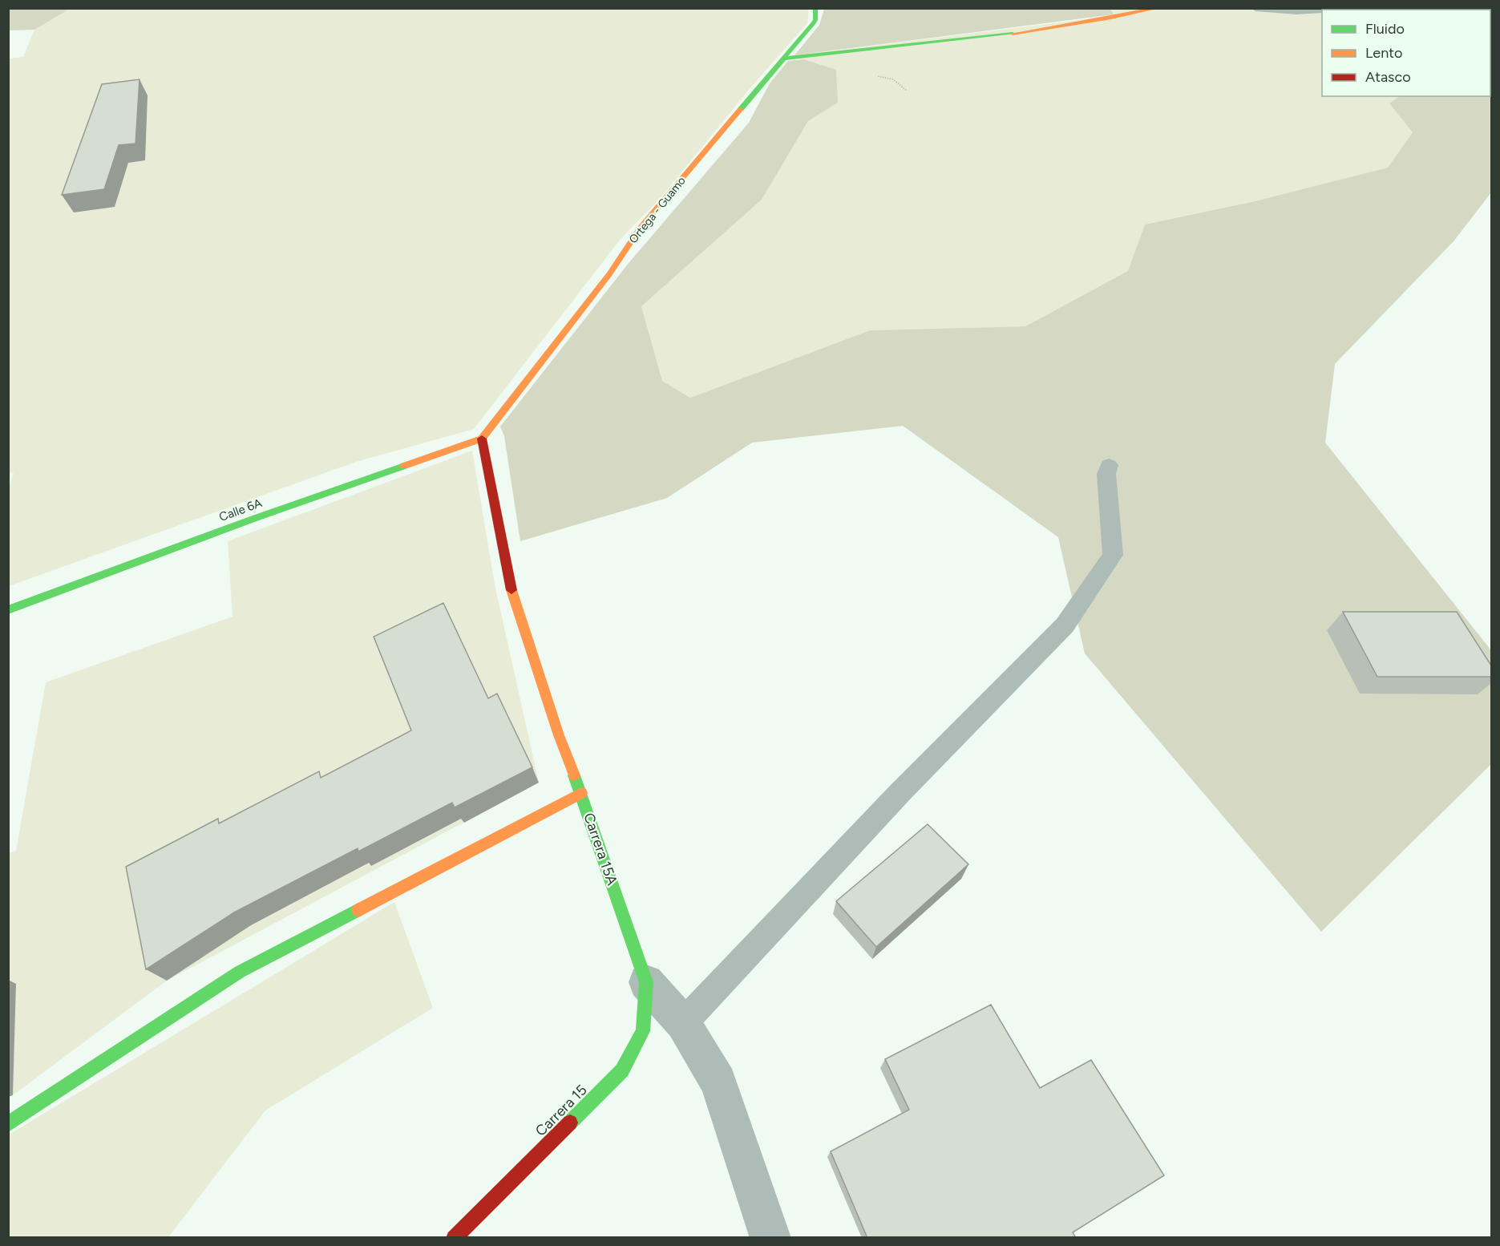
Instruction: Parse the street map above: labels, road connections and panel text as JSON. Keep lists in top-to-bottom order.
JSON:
{
  "streets": {
    "street": [
      "Ortega - Guamo",
      "Calle 6A",
      "Carrera 15A",
      "Carrera 15"
    ]
  },
  "crossings": [
    ["Ortega - Guamo", "Calle 6A"],
    ["Ortega - Guamo", "Carrera 15A"],
    ["Calle 6A", "Carrera 15A"],
    ["Carrera 15A", "Carrera 15"]
  ],
  "legend": ["Fluido", "Lento", "Atasco"]
}
